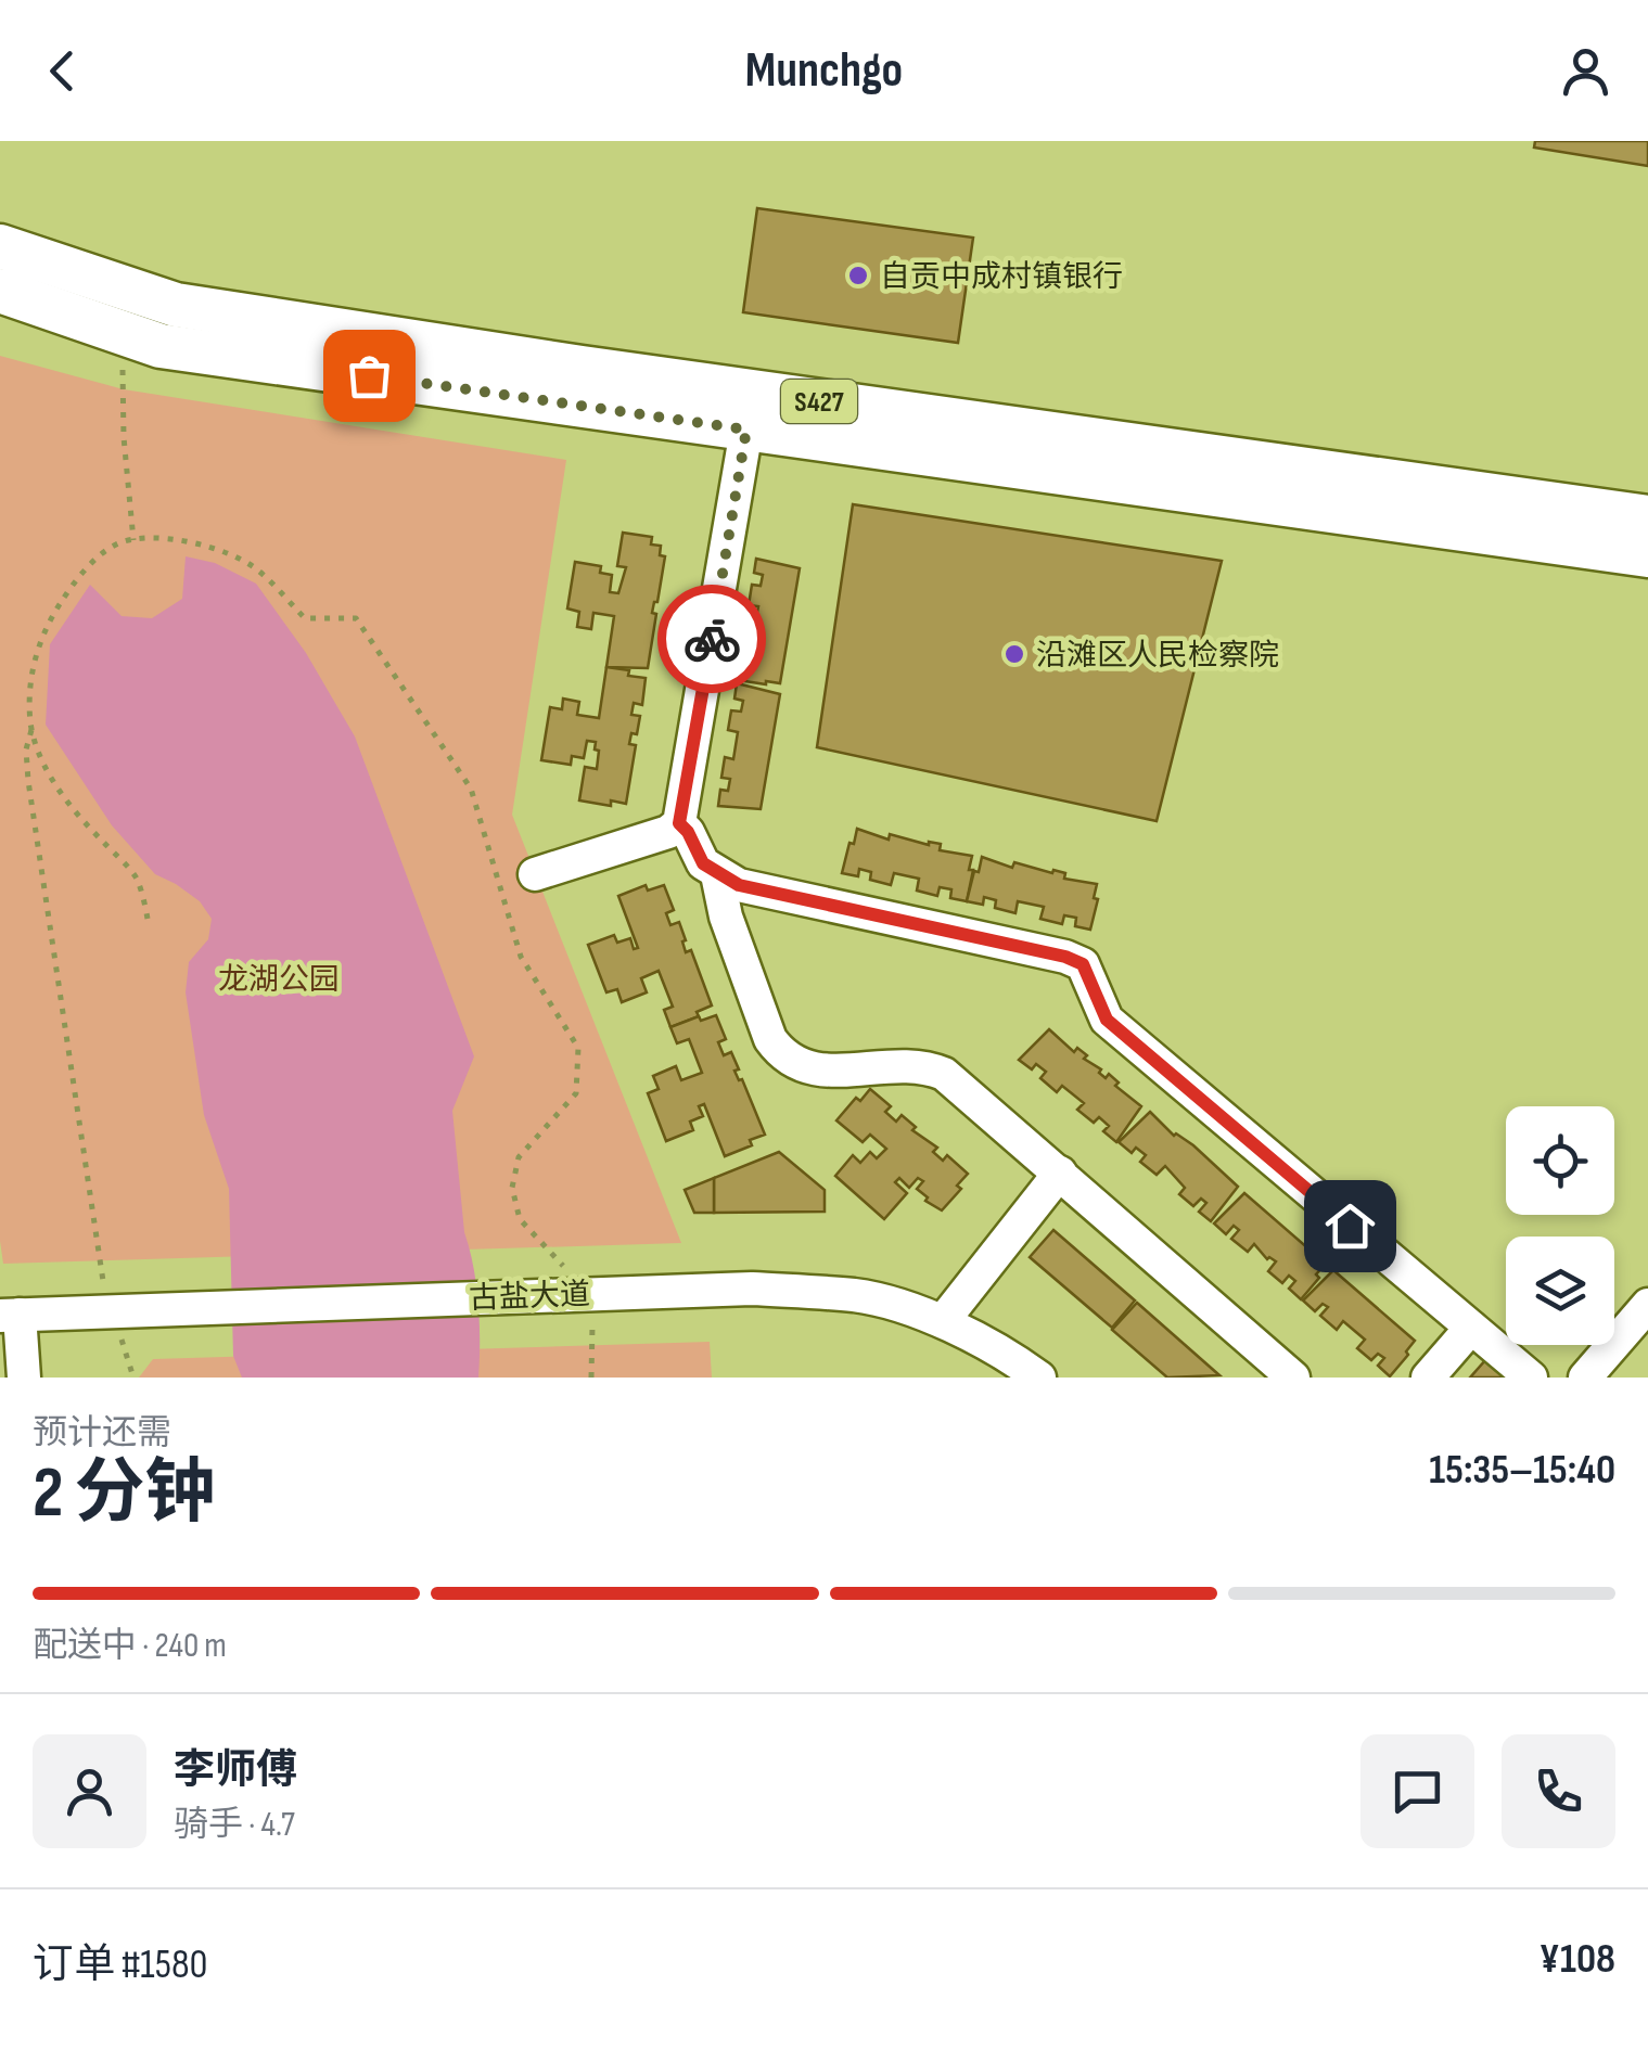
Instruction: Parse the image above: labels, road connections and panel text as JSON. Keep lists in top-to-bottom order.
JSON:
{
  "streets": {
    "main road": ["S427"],
    "street": ["古盐大道"]
  },
  "parks": ["龙湖公园"],
  "places": ["自贡中成村镇银行", "沿滩区人民检察院"],
  "page": {
    "header": "Munchgo",
    "heading": ["2 分钟", "预计还需", "15:35–15:40"],
    "panel": [
      "李师傅",
      "骑手 · 4.7",
      "订单 #1580",
      "¥108"
    ],
    "bar": "配送中 · 240 m"
  }
}
